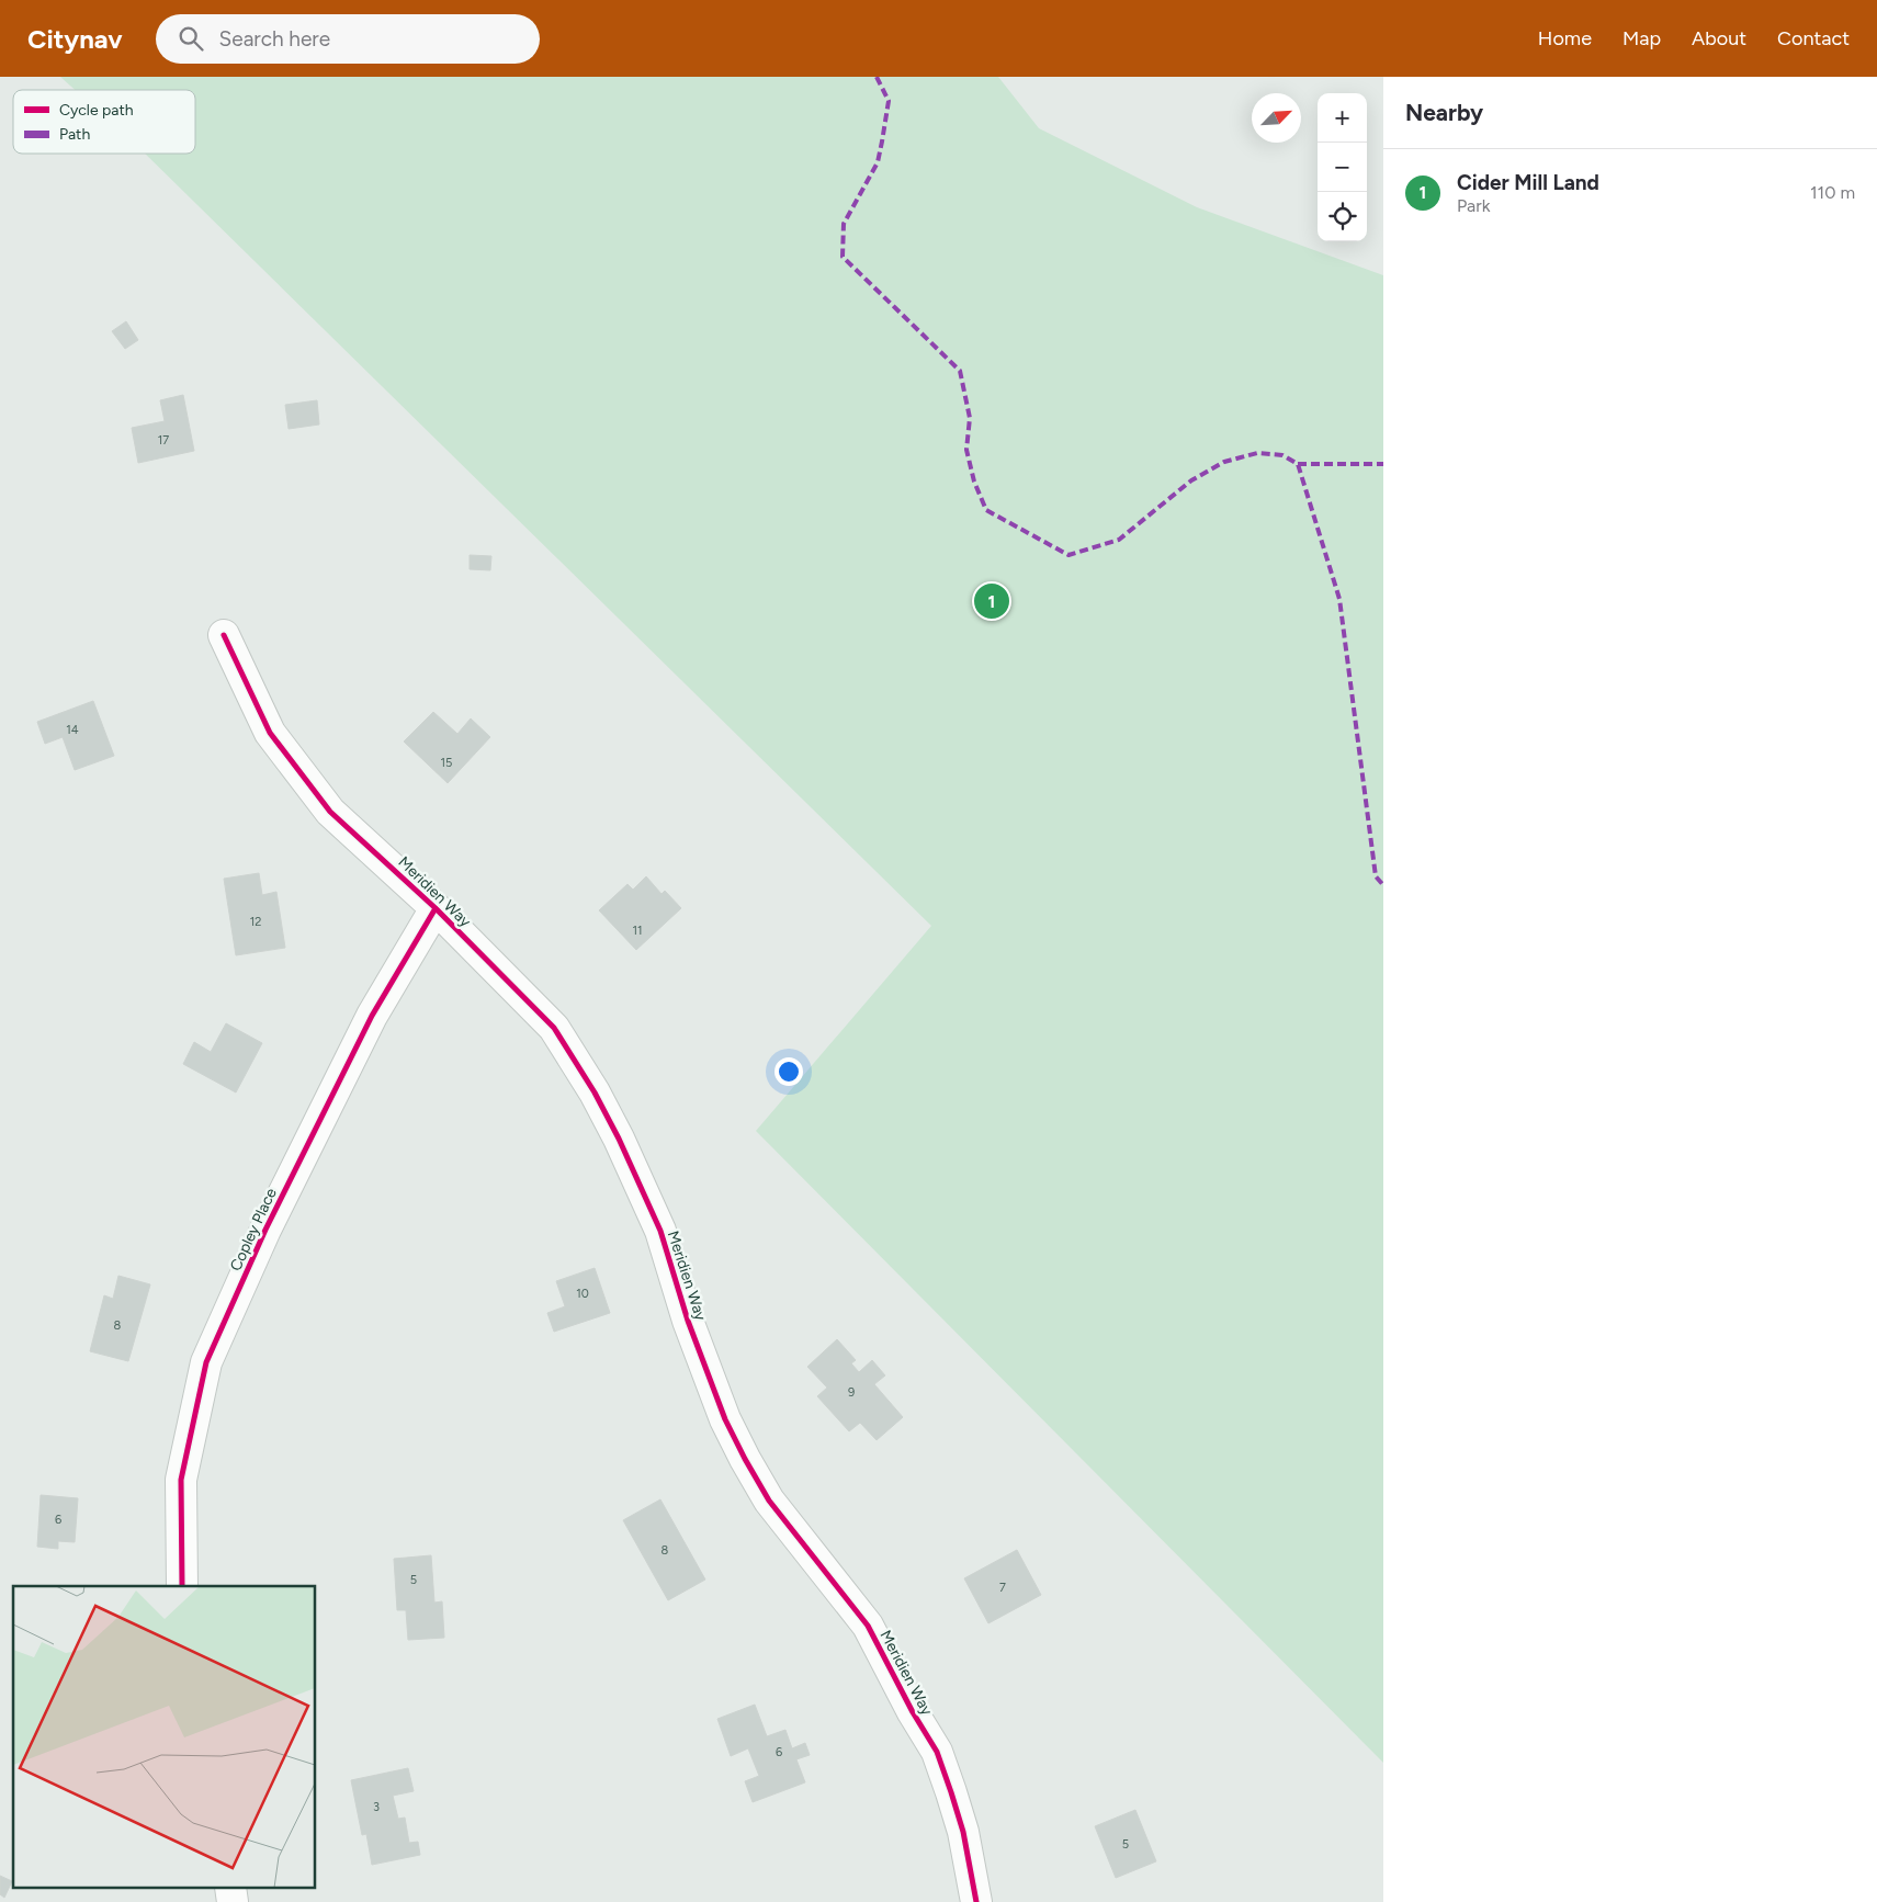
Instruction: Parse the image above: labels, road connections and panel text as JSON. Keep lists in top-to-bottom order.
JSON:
{
  "streets": {
    "street": ["Meridien Way", "Copley Place"]
  },
  "crossings": [
    ["Meridien Way", "Copley Place"]
  ],
  "house_numbers": [
    "17",
    "14",
    "15",
    "12",
    "11",
    "10",
    "8",
    "9",
    "6",
    "8",
    "5",
    "7",
    "6",
    "3",
    "5"
  ],
  "legend": ["Cycle path", "Path"],
  "north": "top right",
  "page": {
    "header": "Citynav",
    "search": "Search here",
    "nav": [
      "Home",
      "Map",
      "About",
      "Contact"
    ],
    "heading": "Nearby",
    "map_buttons": ["+", "−"],
    "list": [
      {
        "mark": "1",
        "name": "Cider Mill Land",
        "note": "Park",
        "value": "110 m"
      }
    ],
    "pins": "1"
  }
}
